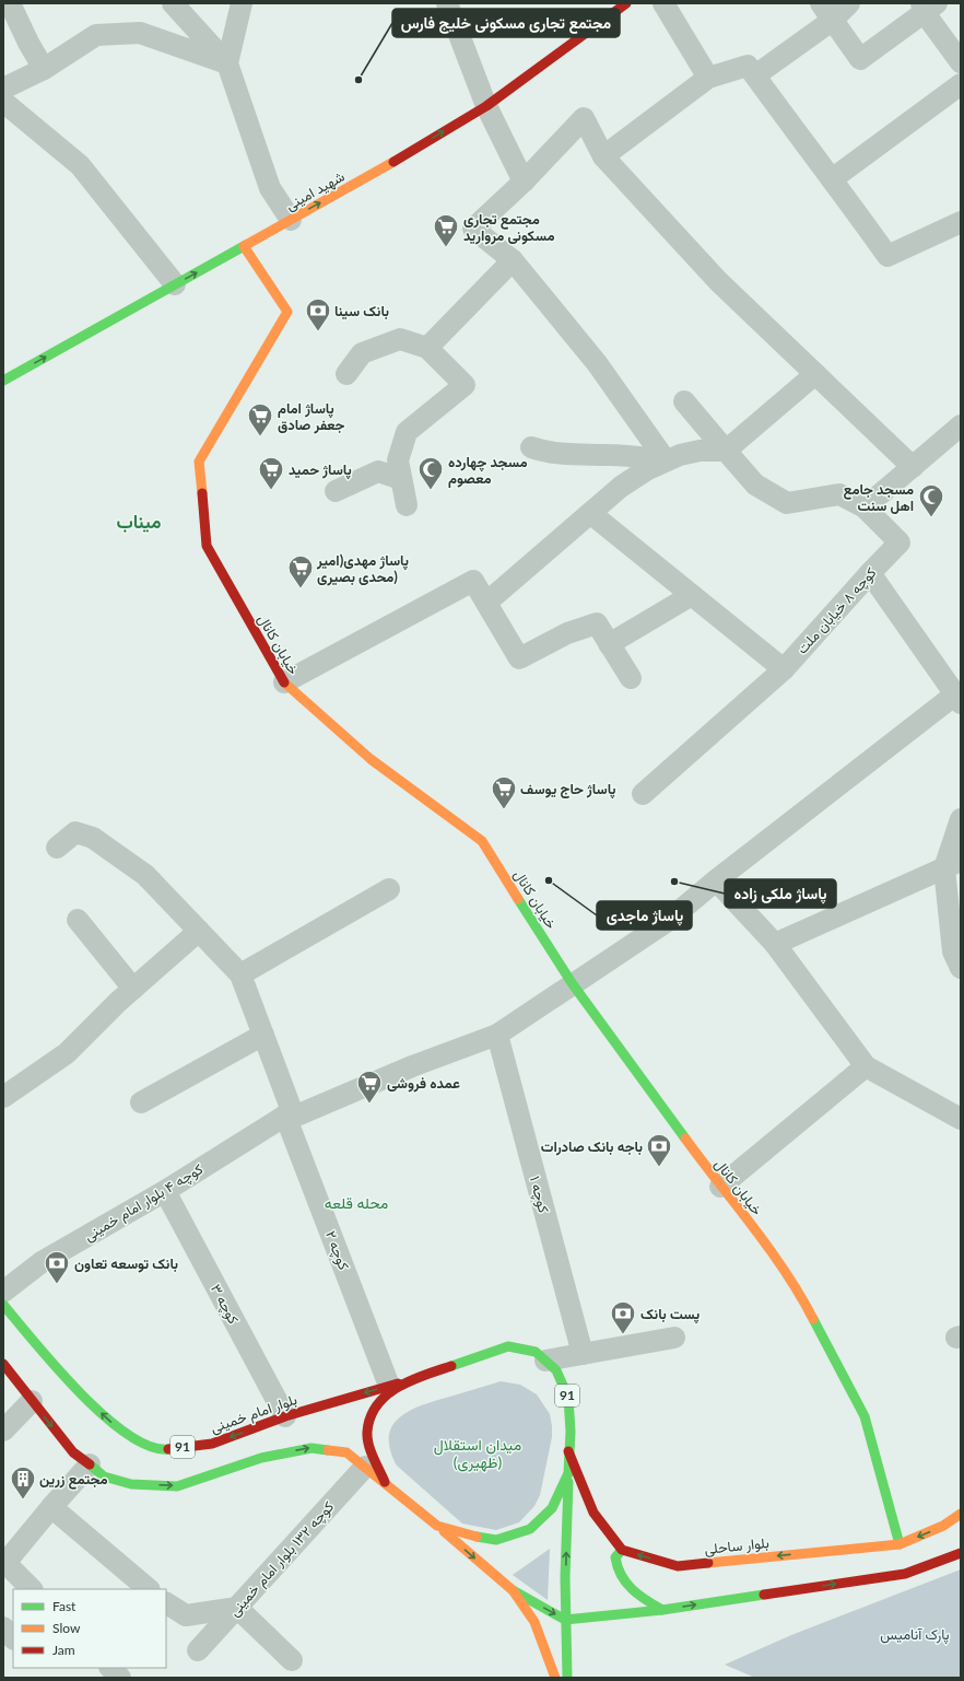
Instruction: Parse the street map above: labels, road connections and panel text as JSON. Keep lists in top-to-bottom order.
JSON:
{
  "streets": {
    "main road": [
      "شهید امینی",
      "خیابان کانال",
      "91",
      "بلوار امام خمینی",
      "بلوار ساحلی"
    ],
    "street": [
      "کوچه ۸ خیابان ملت",
      "کوچه ۱",
      "کوچه ۴ بلوار امام خمینی",
      "کوچه ۲",
      "کوچه ۳",
      "کوچه ۱۳۲ بلوار امام خمینی"
    ]
  },
  "crossings": [
    ["شهید امینی", "خیابان کانال"],
    ["خیابان کانال", "کوچه ۴ بلوار امام خمینی"],
    ["خیابان کانال", "بلوار ساحلی"],
    ["کوچه ۱", "کوچه ۴ بلوار امام خمینی"],
    ["کوچه ۴ بلوار امام خمینی", "کوچه ۲"],
    ["کوچه ۴ بلوار امام خمینی", "کوچه ۳"],
    ["کوچه ۲", "بلوار امام خمینی"],
    ["کوچه ۳", "بلوار امام خمینی"],
    ["91", "بلوار امام خمینی"],
    ["91", "کوچه ۱۳۲ بلوار امام خمینی"]
  ],
  "one_way": ["شهید امینی"],
  "districts": ["میناب", "محله قلعه", "میدان استقلال (ظهیری)"],
  "parks": ["پارک آنامیس"],
  "places": {
    "other": ["مجتمع تجاری مسکونی خلیج فارس", "پاساژ ماجدی", "پاساژ ملکی زاده"],
    "supermarket": [
      "مجتمع تجاری مسکونی مروارید",
      "پاساژ امام جعفر صادق",
      "پاساژ حمید",
      "پاساژ مهدی(امیر محدی بصیری)",
      "پاساژ حاج یوسف",
      "عمده فروشی"
    ],
    "bank": [
      "بانک سینا",
      "باجه بانک صادرات",
      "بانک توسعه تعاون",
      "پست بانک"
    ],
    "mosque": ["مسجد چهارده معصوم", "مسجد جامع اهل سنت"],
    "building": ["مجتمع زرین"]
  },
  "legend": ["Fast", "Slow", "Jam"]
}
